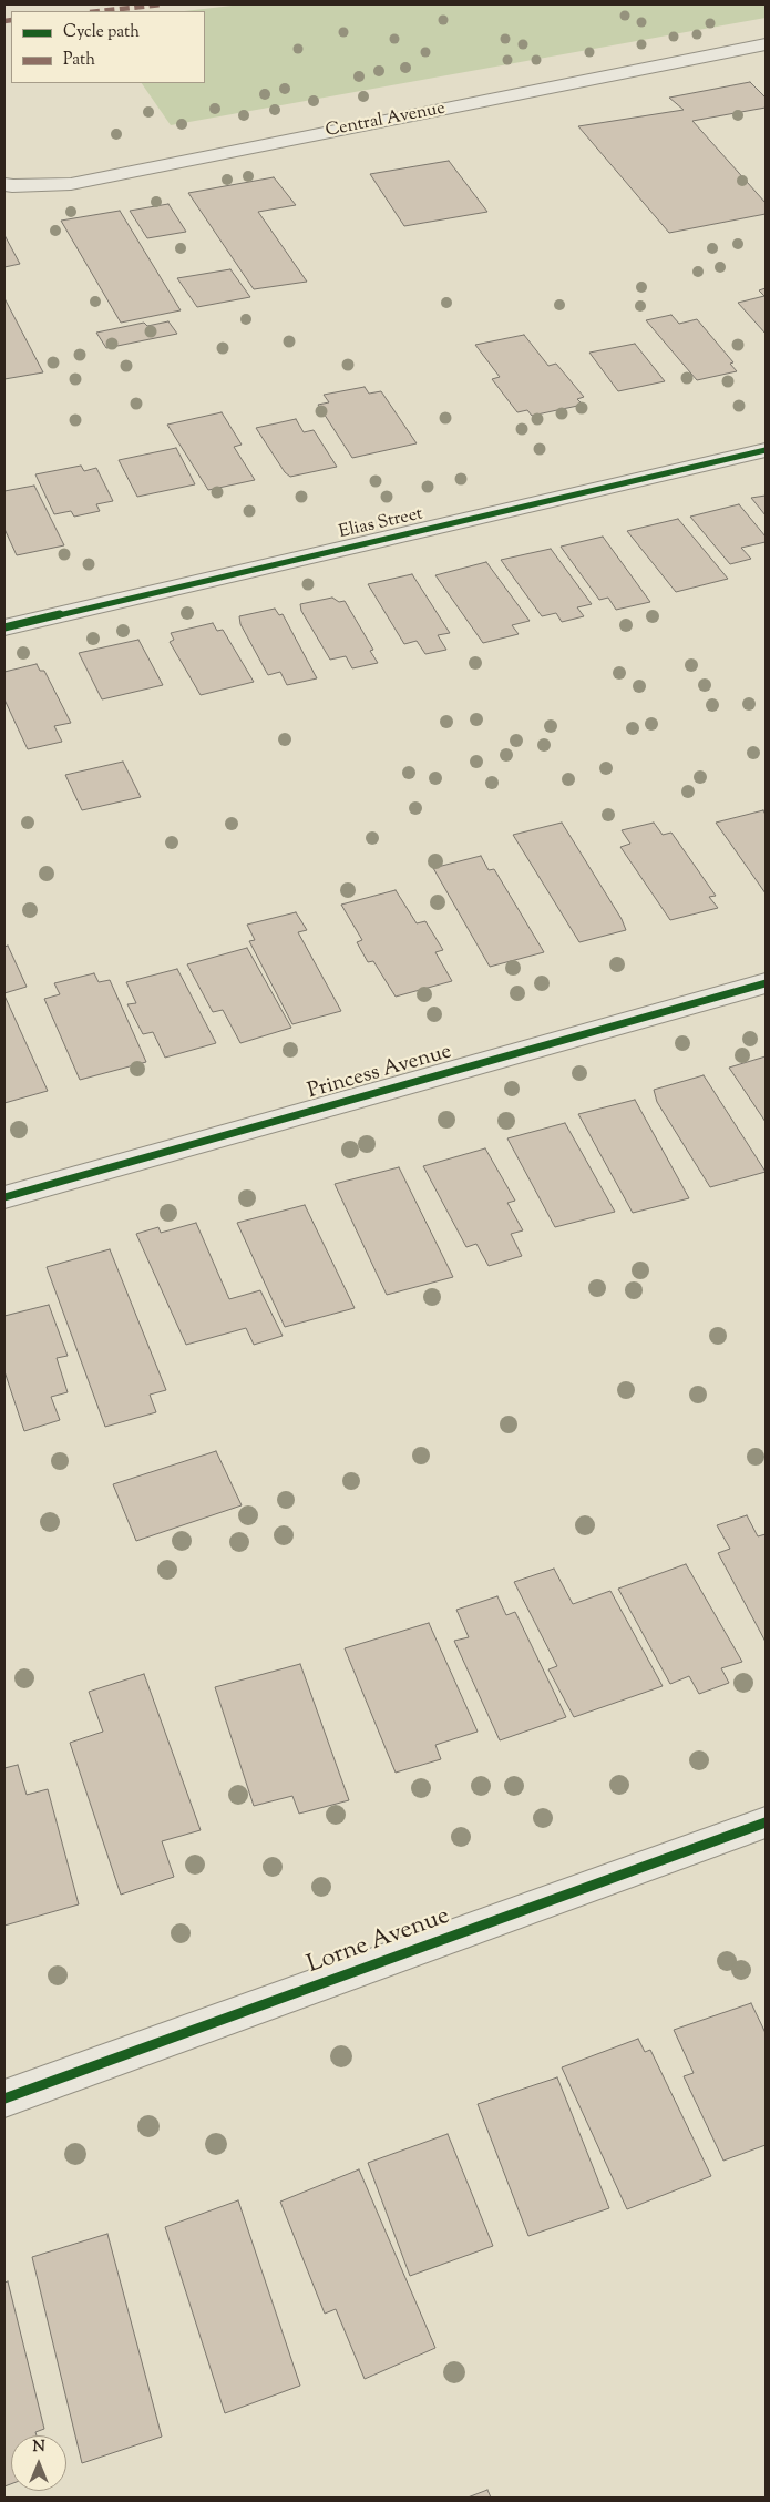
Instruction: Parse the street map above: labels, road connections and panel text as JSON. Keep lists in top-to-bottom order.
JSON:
{
  "streets": {
    "street": [
      "Central Avenue",
      "Elias Street",
      "Princess Avenue",
      "Lorne Avenue"
    ]
  },
  "legend": ["Cycle path", "Path"],
  "north": "top"
}
